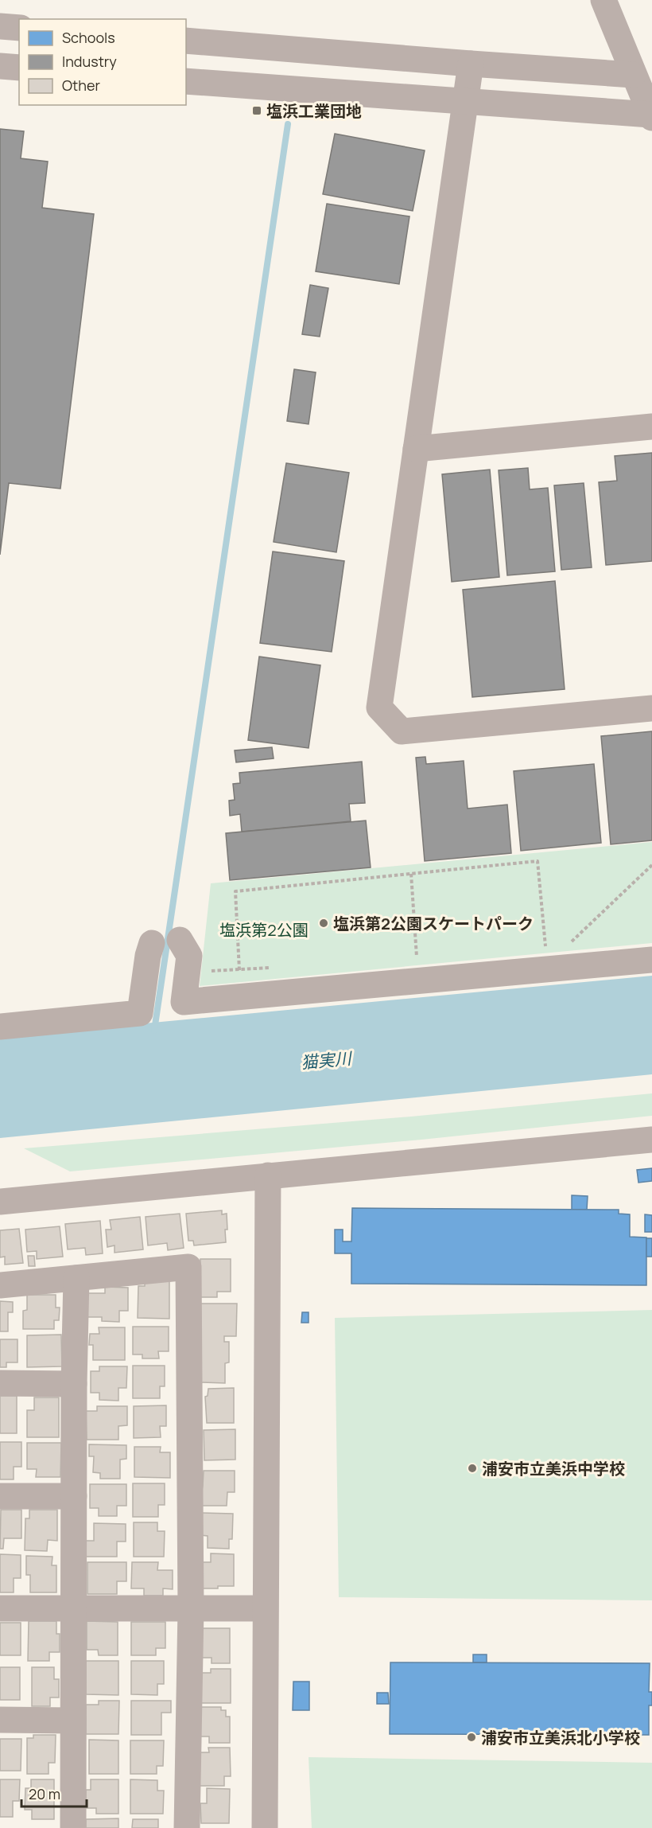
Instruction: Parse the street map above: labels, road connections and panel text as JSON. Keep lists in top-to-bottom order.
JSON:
{
  "water": ["猫実川"],
  "parks": ["塩浜第2公園"],
  "places": {
    "transit": ["塩浜工業団地"],
    "other": ["塩浜第2公園スケートパーク", "浦安市立美浜中学校", "浦安市立美浜北小学校"]
  },
  "legend": ["Schools", "Industry", "Other"],
  "scale_bar": "20 m"
}
